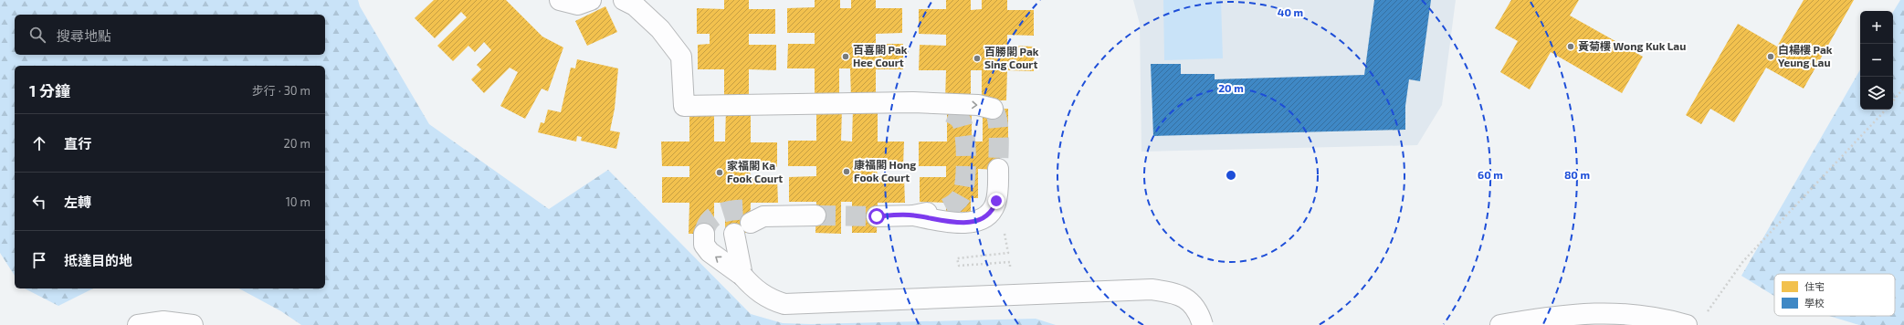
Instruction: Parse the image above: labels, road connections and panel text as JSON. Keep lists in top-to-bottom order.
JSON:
{
  "places": [
    "黃菊樓 Wong Kuk Lau",
    "百喜閣 Pak Hee Court",
    "白楊樓 Pak Yeung Lau",
    "百勝閣 Pak Sing Court",
    "康福閣 Hong Fook Court",
    "家福閣 Ka Fook Court"
  ],
  "legend": ["住宅", "學校"],
  "page": {
    "map_buttons": ["+", "−"],
    "search": "搜尋地點",
    "heading": ["1 分鐘", "步行 · 30 m"],
    "list": [
      ["直行", "20 m"],
      ["左轉", "10 m"],
      "抵達目的地"
    ]
  },
  "rings": [
    "40 m",
    "20 m",
    "60 m",
    "80 m"
  ]
}
